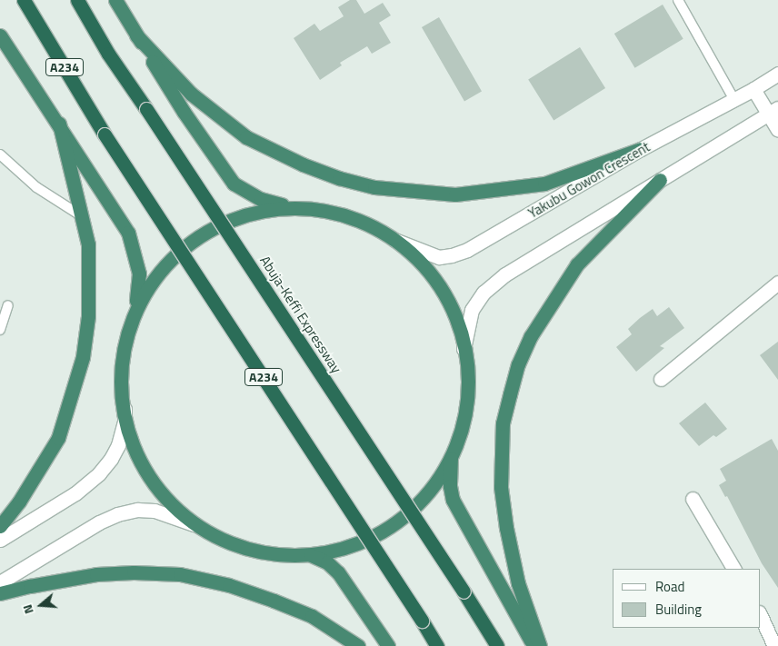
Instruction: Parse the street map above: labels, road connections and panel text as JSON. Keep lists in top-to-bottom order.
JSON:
{
  "streets": {
    "highway": ["A234", "Abuja-Keffi Expressway"],
    "main road": ["Yakubu Gowon Crescent"]
  },
  "legend": ["Road", "Building"],
  "north": "left"
}
